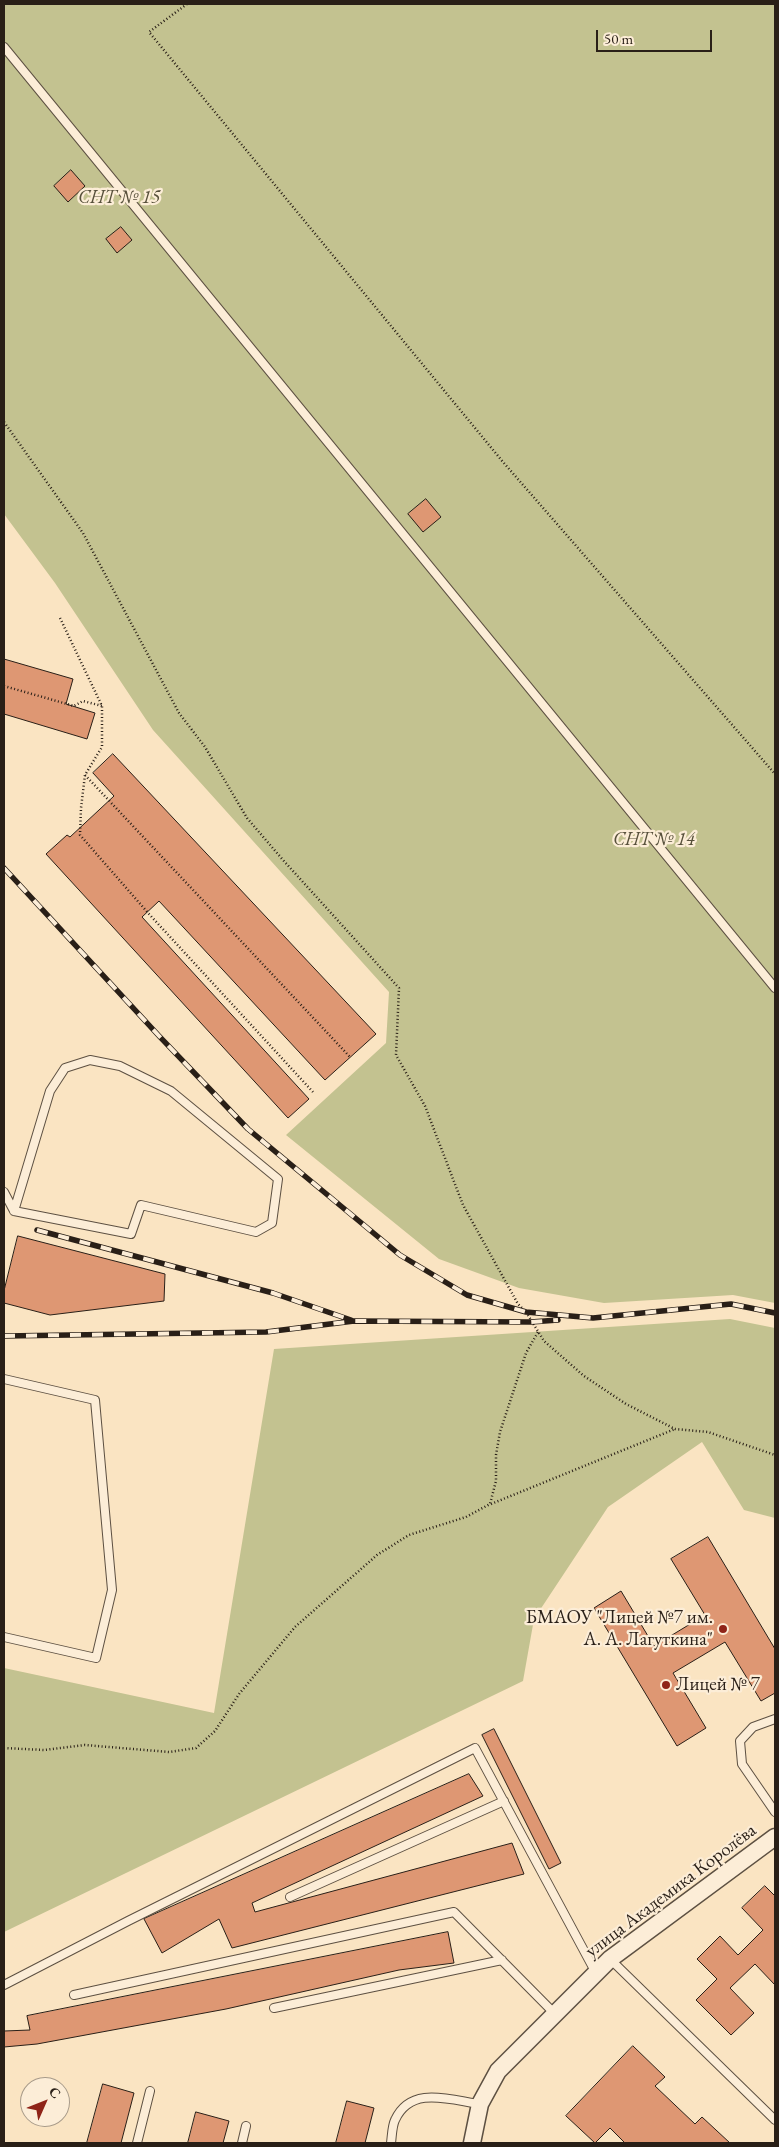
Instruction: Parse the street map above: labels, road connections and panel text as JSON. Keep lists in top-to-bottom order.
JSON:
{
  "streets": {
    "street": ["улица Академика Королёва"]
  },
  "parks": ["СНТ № 15", "СНТ № 14"],
  "places": ["БМАОУ \"Лицей №7 им. А. А. Лагуткина\"", "Лицей № 7"],
  "scale_bar": "50 m",
  "north": "top right"
}
